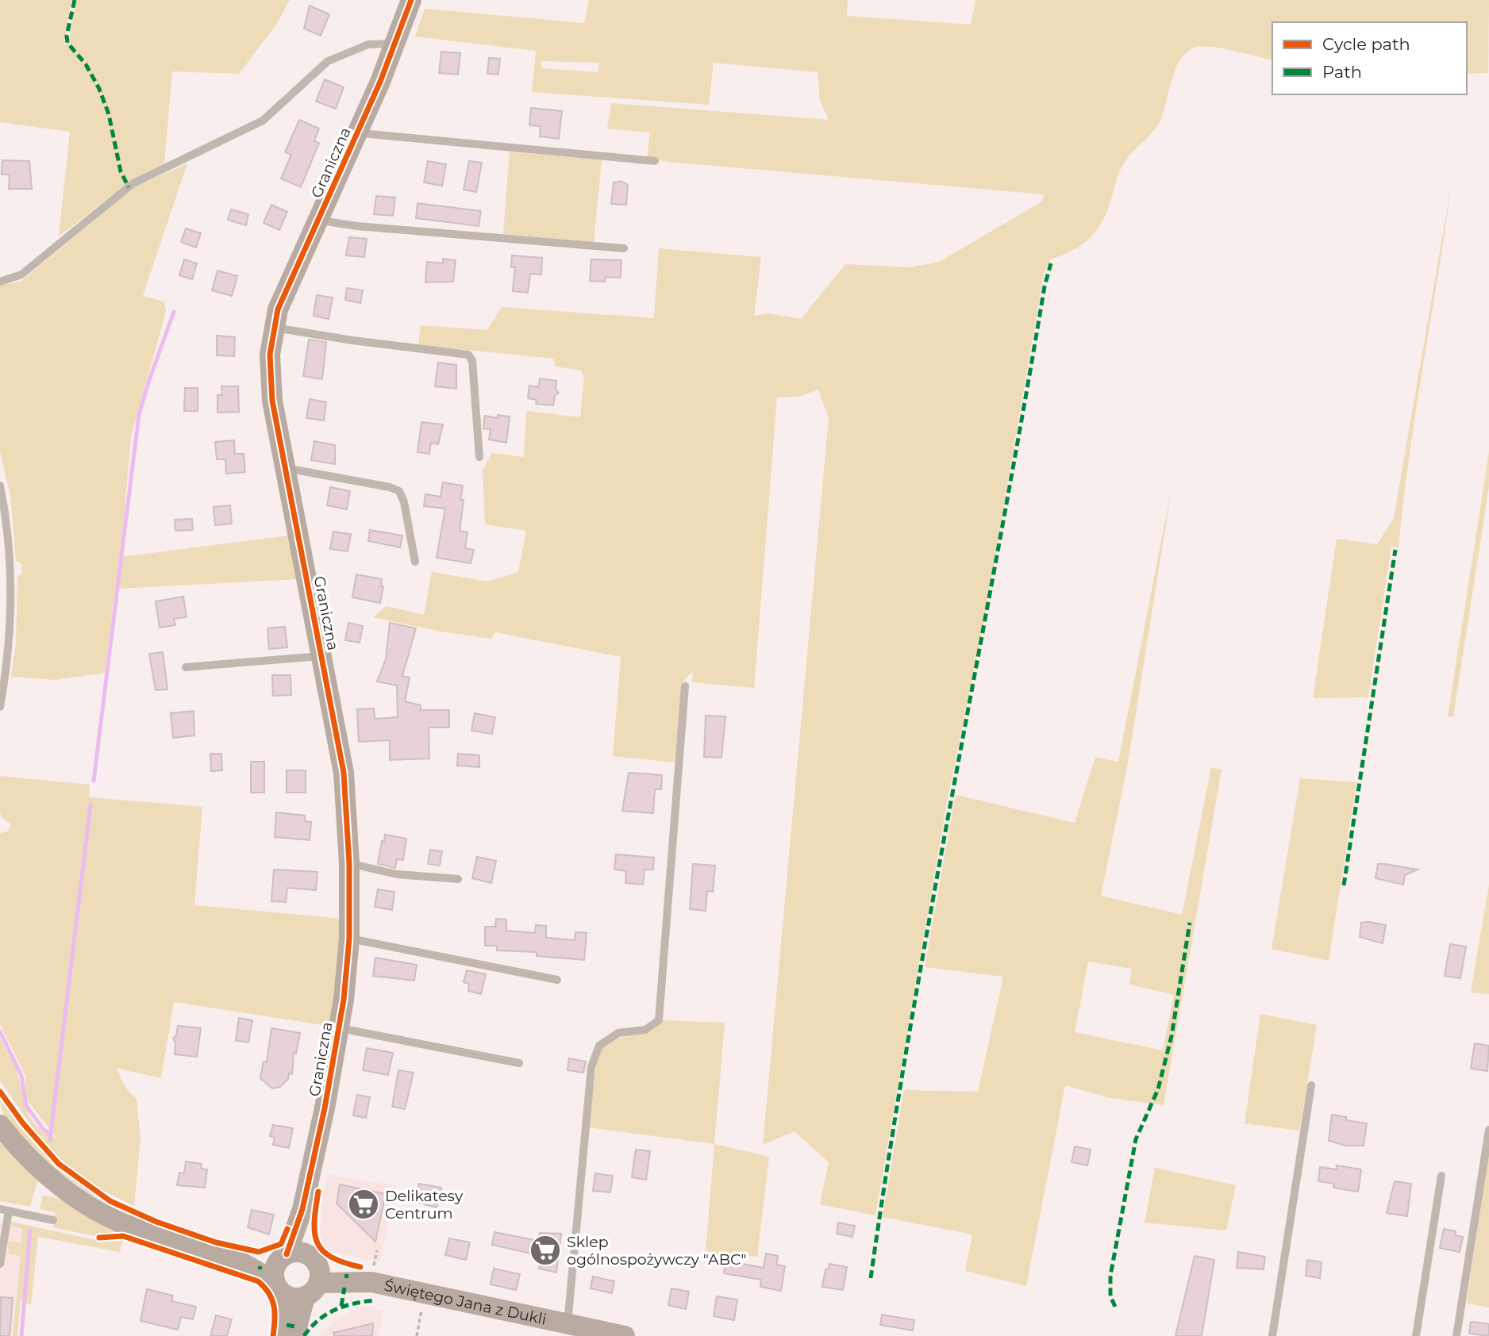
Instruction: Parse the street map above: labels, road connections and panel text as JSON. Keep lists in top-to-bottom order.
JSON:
{
  "streets": {
    "street": ["Graniczna", "Świętego Jana z Dukli"]
  },
  "crossings": [
    ["Graniczna", "Świętego Jana z Dukli"]
  ],
  "places": {
    "supermarket": ["Delikatesy Centrum", "Sklep ogólnospożywczy \"ABC\""]
  },
  "legend": ["Cycle path", "Path"]
}
